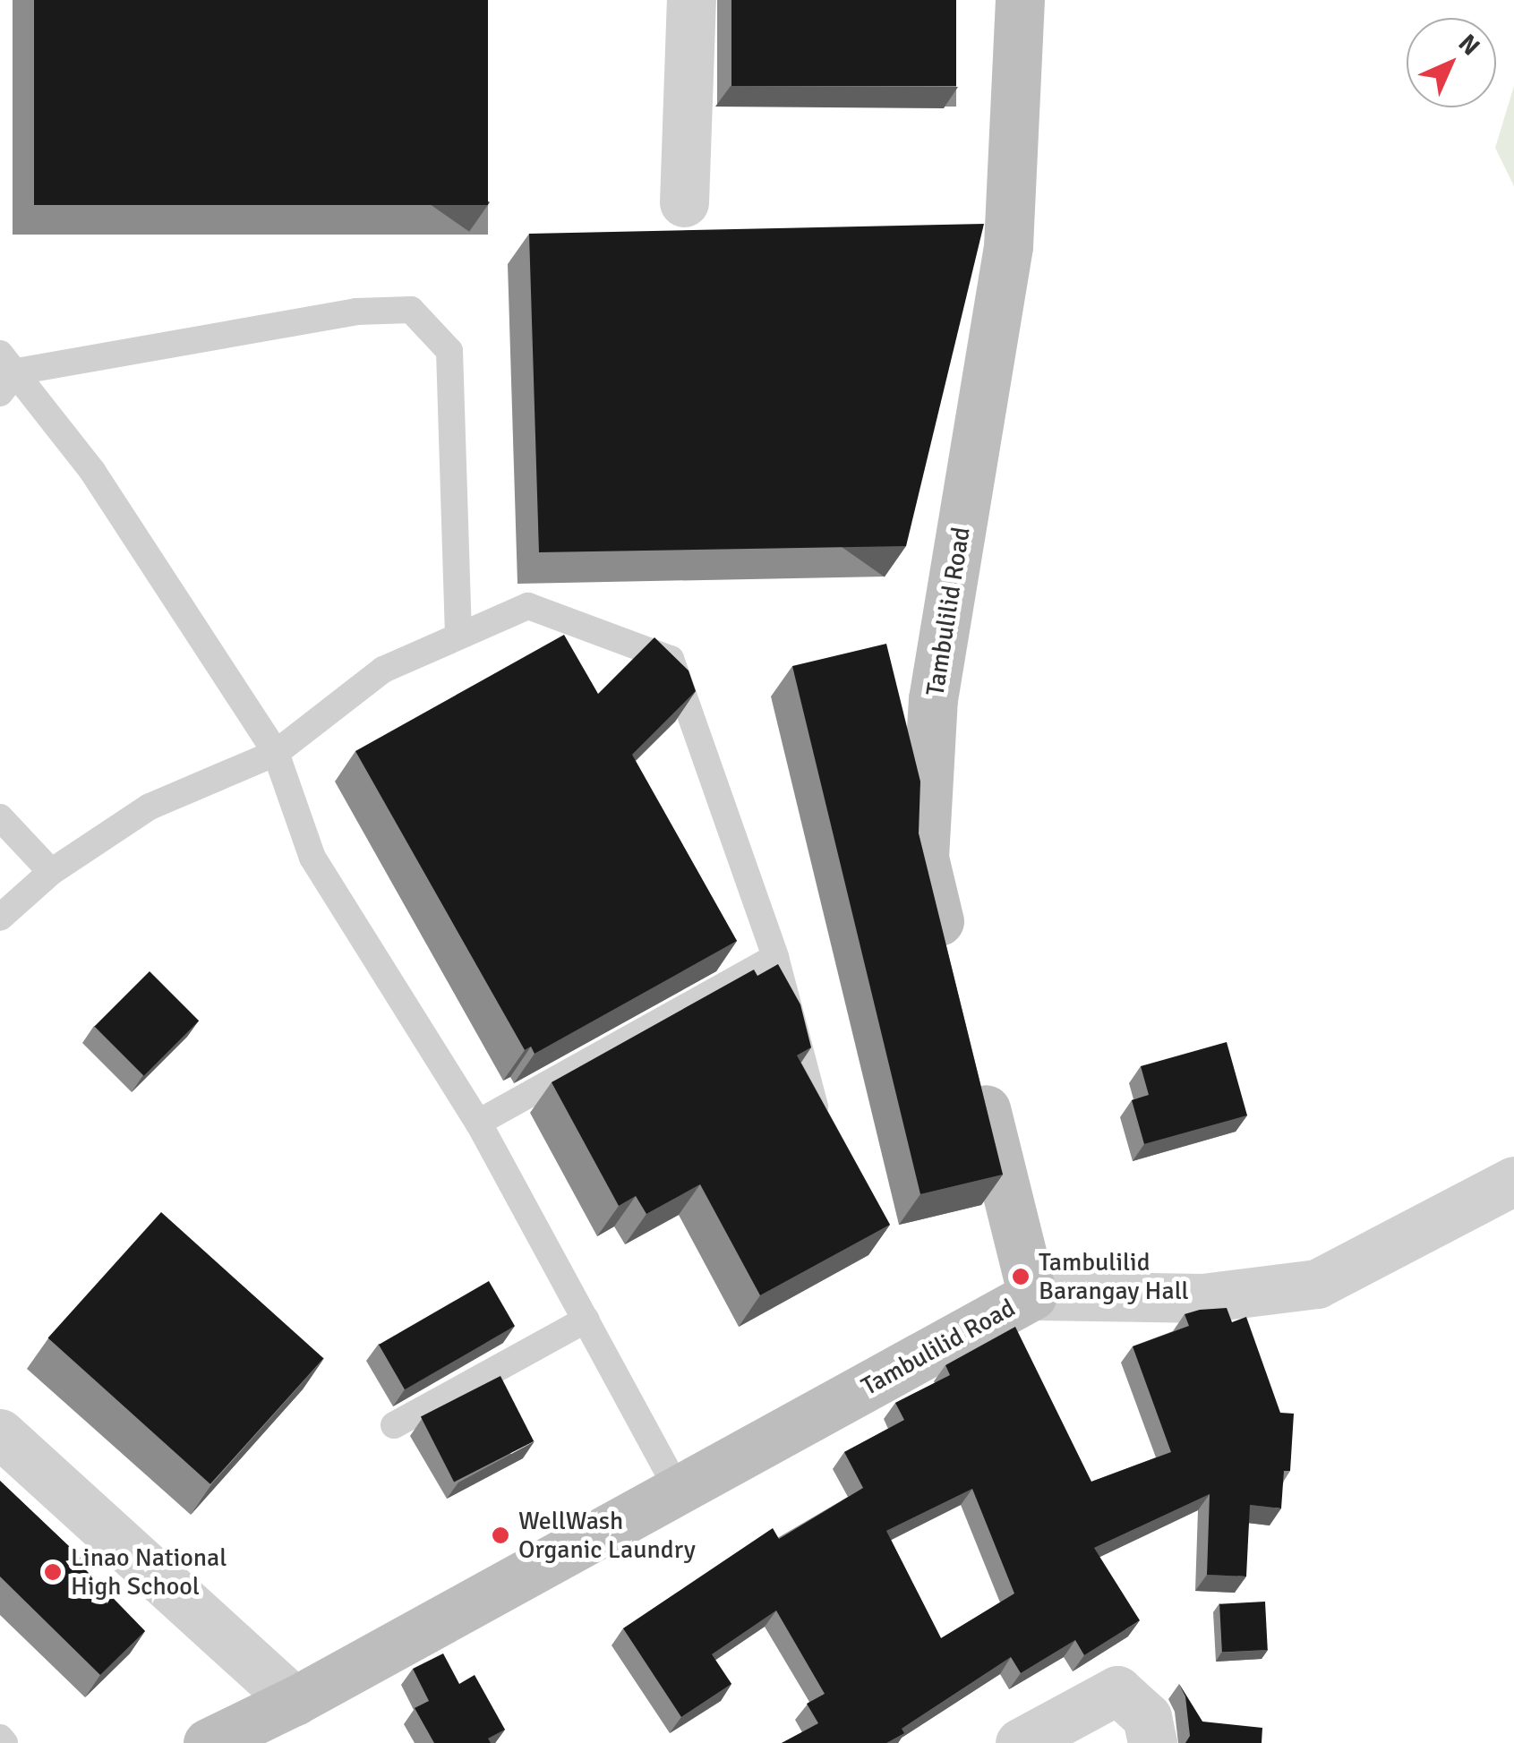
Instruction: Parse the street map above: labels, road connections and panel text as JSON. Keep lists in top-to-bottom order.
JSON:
{
  "streets": {
    "street": ["Tambulilid Road"]
  },
  "places": ["Tambulilid Barangay Hall", "WellWash Organic Laundry", "Linao National High School"],
  "north": "top right"
}
